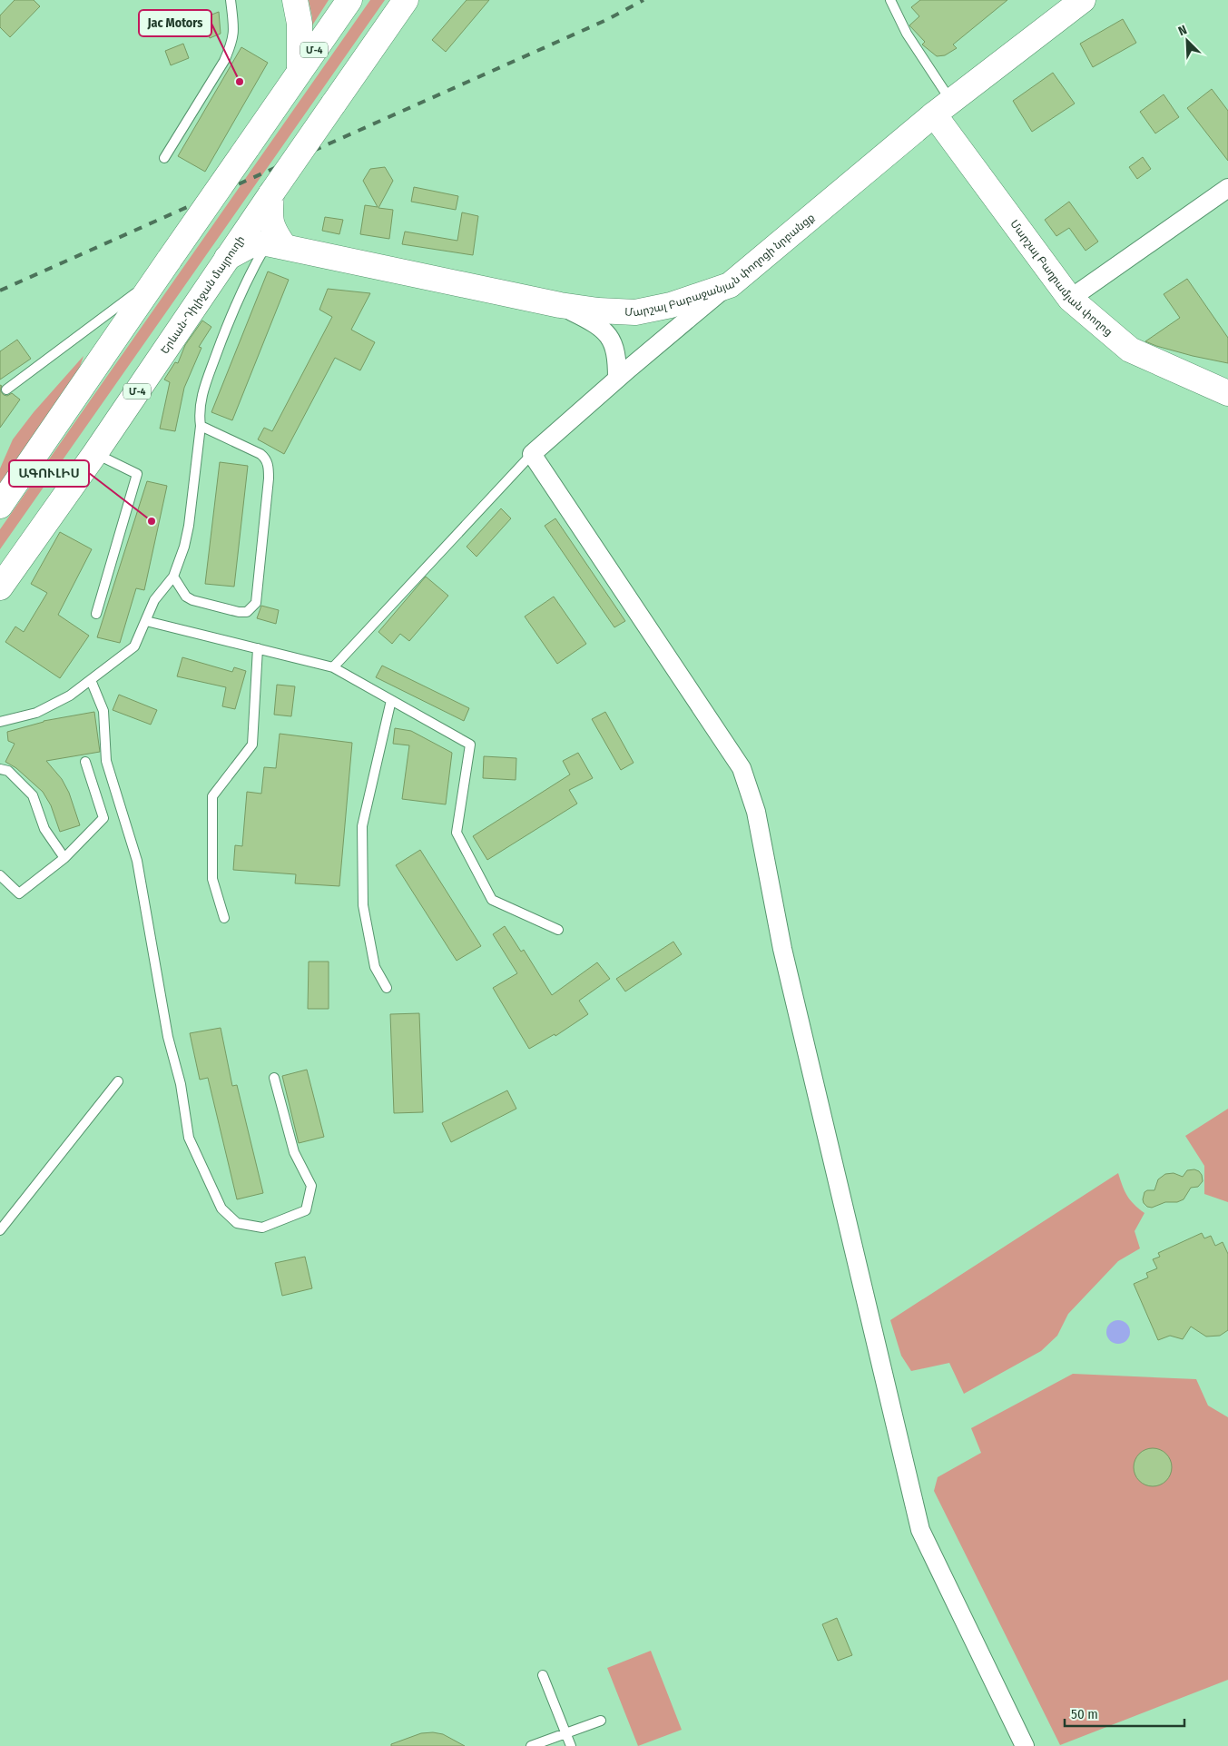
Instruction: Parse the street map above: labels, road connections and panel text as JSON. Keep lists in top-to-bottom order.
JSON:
{
  "streets": {
    "main road": [
      "Մ-4",
      "Մարշալ Բաբաջանյան փողոցի նրբանցք",
      "Մարշալ Բաղրամյան փողոց",
      "Երևան-Դիլիջան մայրուղի"
    ]
  },
  "crossings": [
    ["Մարշալ Բաբաջանյան փողոցի նրբանցք", "Մարշալ Բաղրամյան փողոց"]
  ],
  "places": ["Jac Motors", "ԱԳՈՒԼԻՍ"],
  "scale_bar": "50 m",
  "north": "top left"
}
